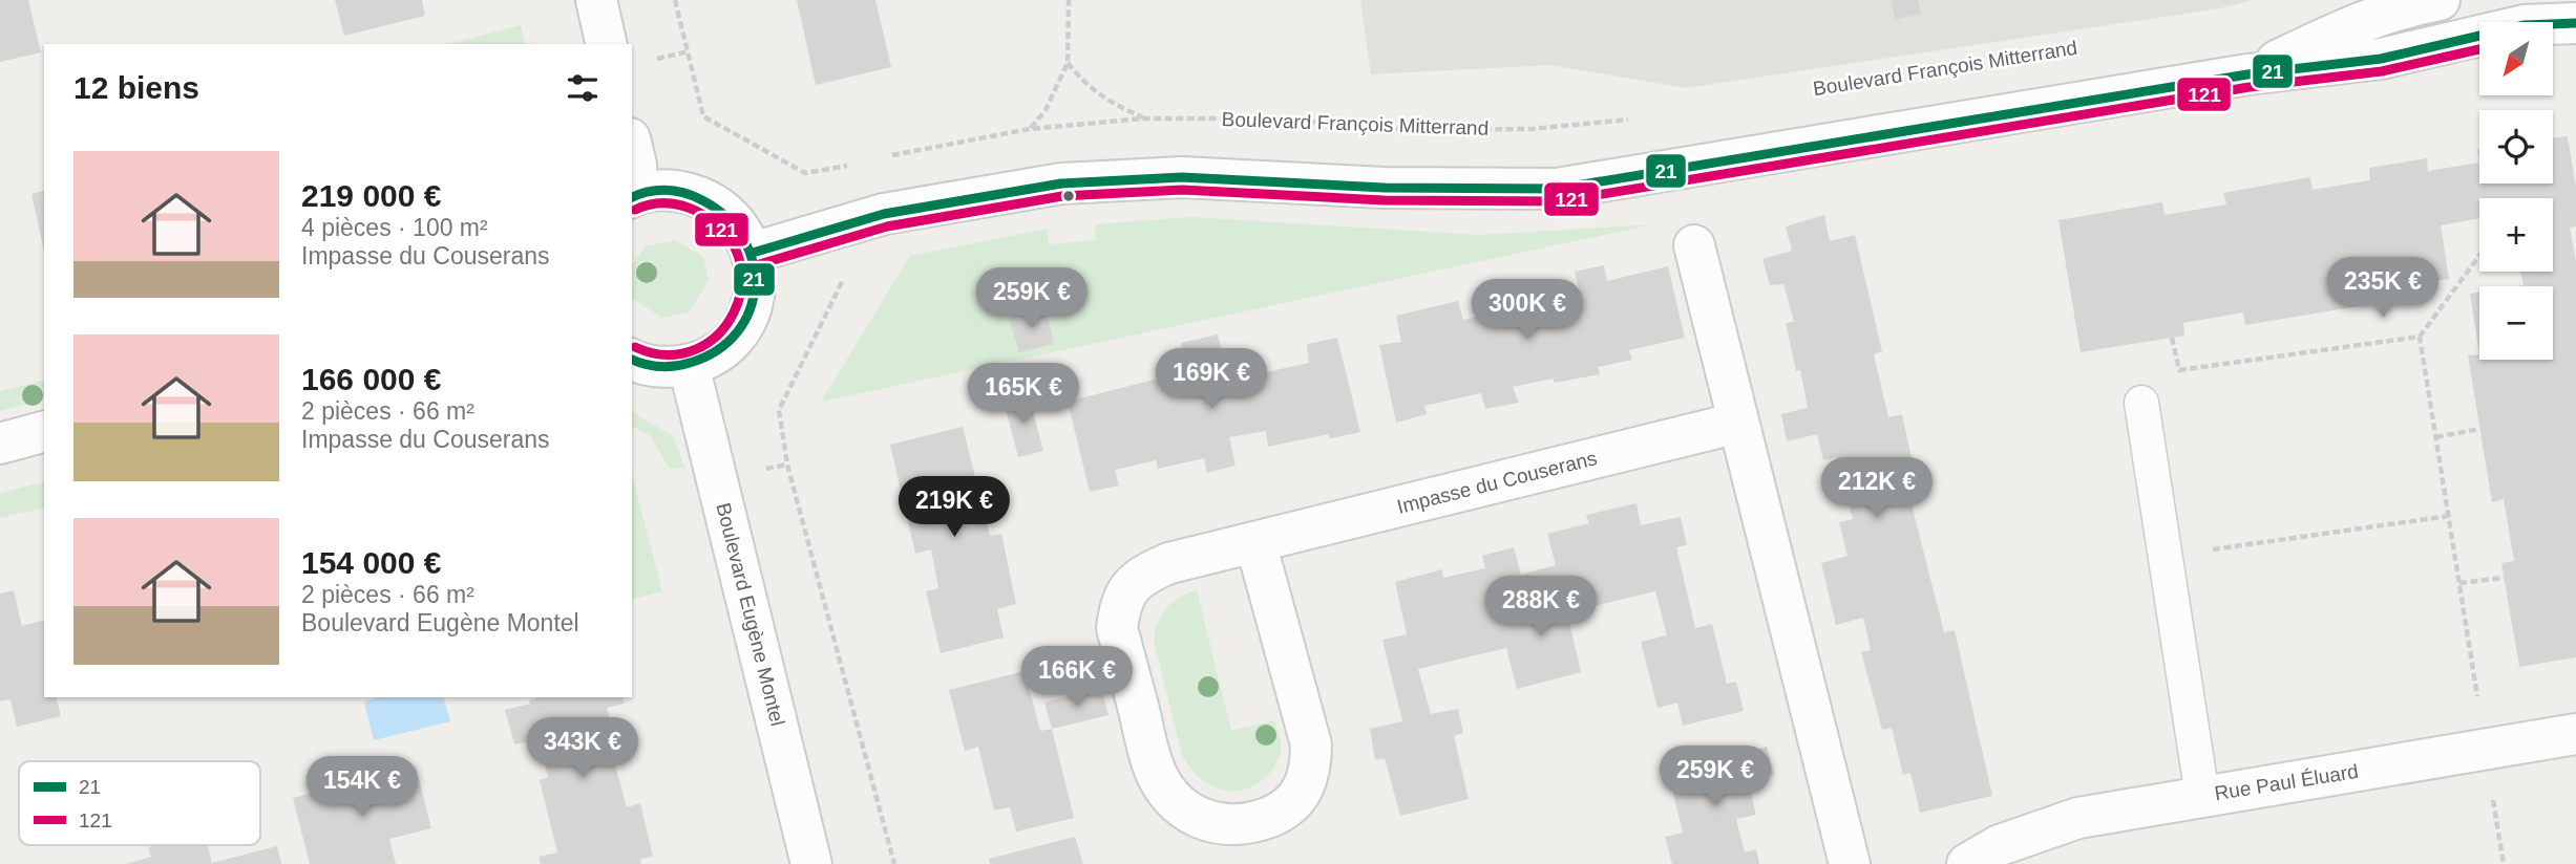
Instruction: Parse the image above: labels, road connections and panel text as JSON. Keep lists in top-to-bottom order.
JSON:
{
  "streets": {
    "street": ["Impasse du Couserans", "Boulevard Eugène Montel", "Rue Paul Éluard"],
    "path": ["Boulevard François Mitterrand"]
  },
  "lines": ["transit line 21", "transit line 121"],
  "legend": ["21", "121"],
  "north": "bottom left",
  "page": {
    "map_buttons": ["+", "−"],
    "heading": "12 biens",
    "list": [
      {
        "name": "219 000 €",
        "note": "4 pièces · 100 m² · Impasse du Couserans"
      },
      {
        "name": "166 000 €",
        "note": "2 pièces · 66 m² · Impasse du Couserans"
      },
      {
        "name": "154 000 €",
        "note": "2 pièces · 66 m² · Boulevard Eugène Montel"
      }
    ],
    "price": [
      "235K €",
      "259K €",
      "300K €",
      "169K €",
      "165K €",
      "212K €",
      "219K €",
      "288K €",
      "166K €",
      "343K €",
      "259K €",
      "154K €"
    ]
  }
}
